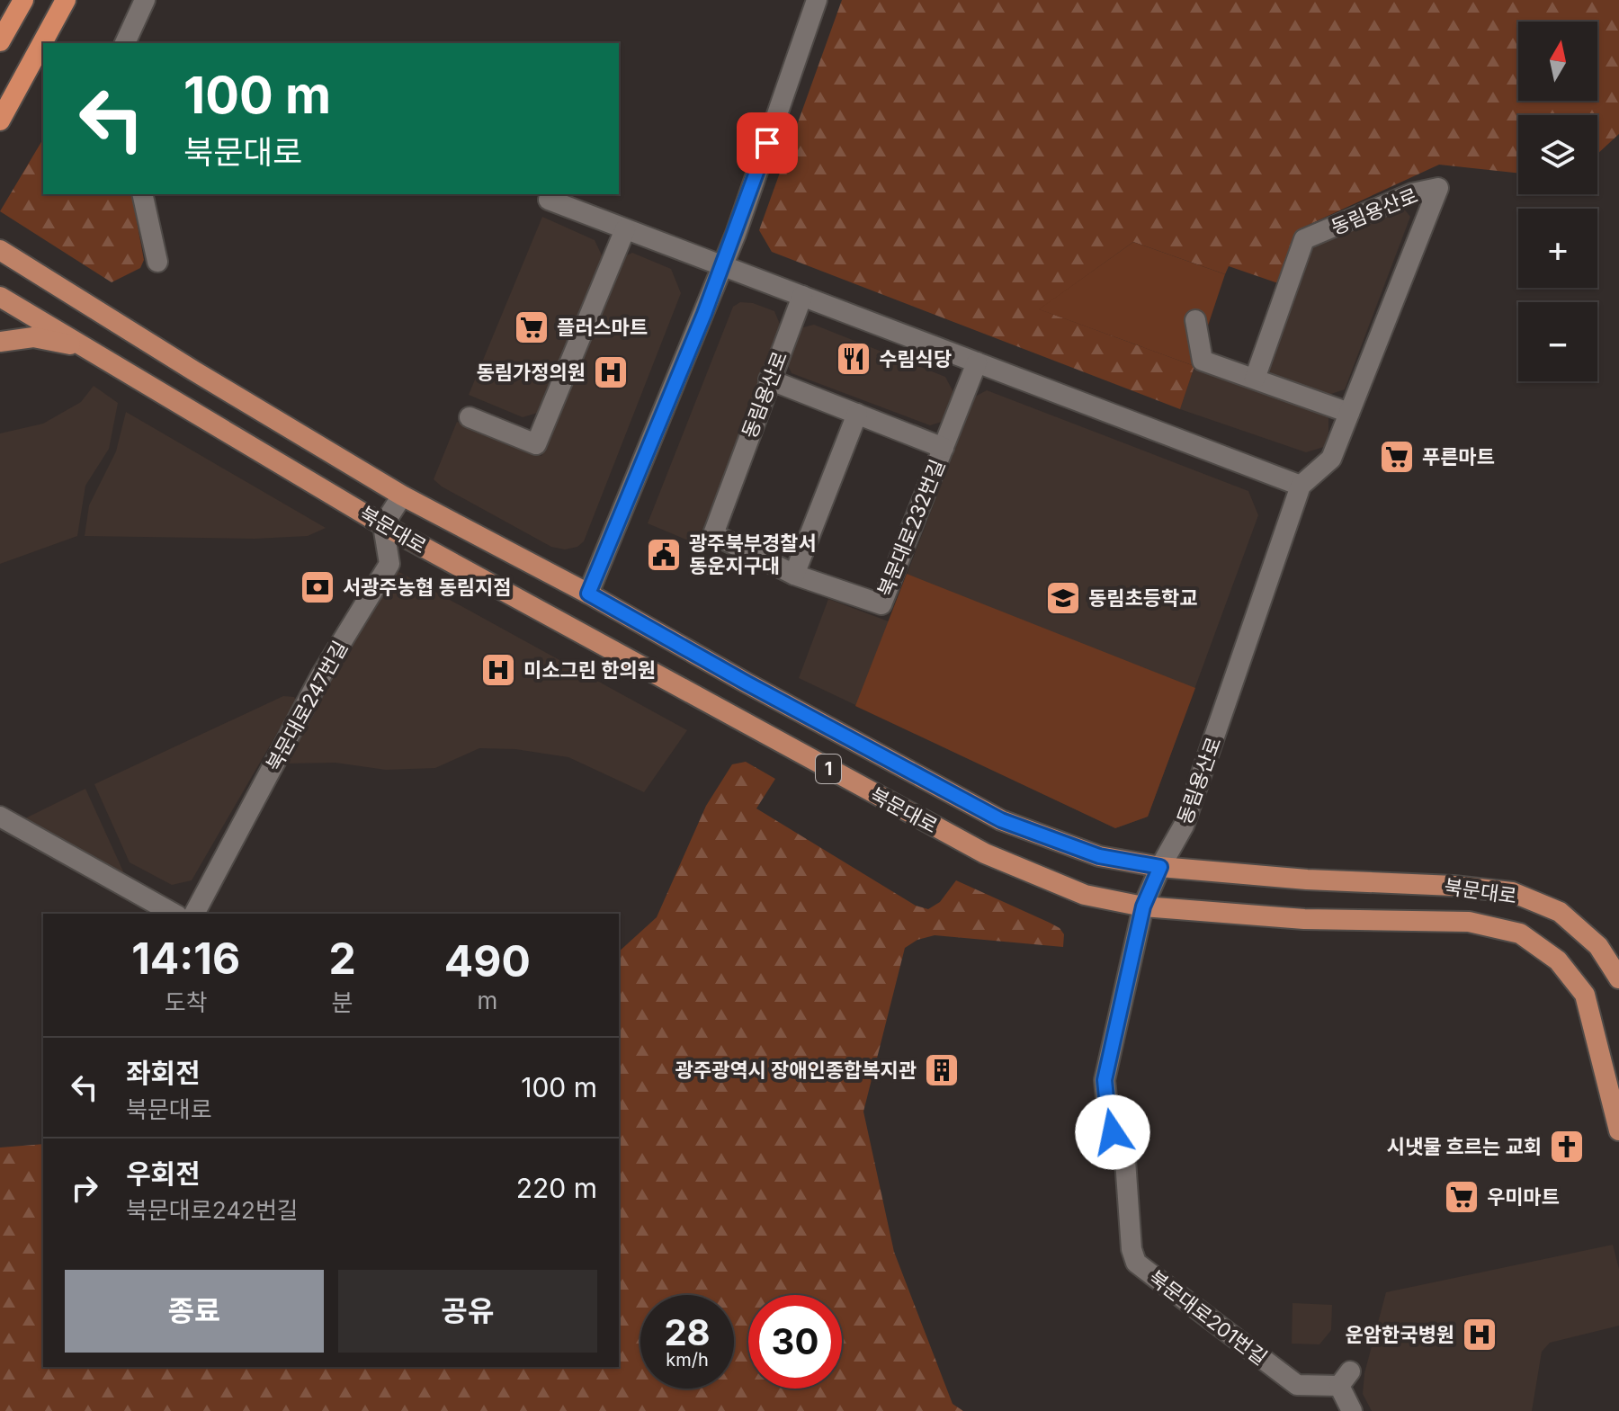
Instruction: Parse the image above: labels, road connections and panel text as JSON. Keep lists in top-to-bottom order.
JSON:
{
  "streets": {
    "main road": ["북문대로", "1"],
    "street": [
      "동림용산로",
      "북문대로232번길",
      "북문대로247번길",
      "북문대로201번길"
    ]
  },
  "crossings": [
    ["동림용산로", "북문대로232번길"],
    ["동림용산로", "북문대로"],
    ["동림용산로", "북문대로201번길"],
    ["북문대로", "북문대로247번길"],
    ["북문대로", "북문대로201번길"]
  ],
  "places": {
    "supermarket": ["플러스마트", "푸른마트", "우미마트"],
    "restaurant": ["수림식당"],
    "hospital": ["동림가정의원", "미소그린 한의원", "운암한국병원"],
    "public building": ["광주북부경찰서 동운지구대"],
    "bank": ["서광주농협 동림지점"],
    "school or university": ["동림초등학교"],
    "building": ["광주광역시 장애인종합복지관"],
    "church": ["시냇물 흐르는 교회"]
  },
  "north": "top",
  "page": {
    "map_buttons": ["+", "−"],
    "turn": ["100 m", "북문대로"],
    "eta": [
      "14:16",
      "도착",
      "2",
      "분",
      "490",
      "m"
    ],
    "list": [
      {
        "name": "좌회전",
        "note": "북문대로",
        "value": "100 m"
      },
      {
        "name": "우회전",
        "note": "북문대로242번길",
        "value": "220 m"
      }
    ],
    "buttons": ["종료", "공유"],
    "speed": "28 km/h",
    "limit": "30"
  }
}
